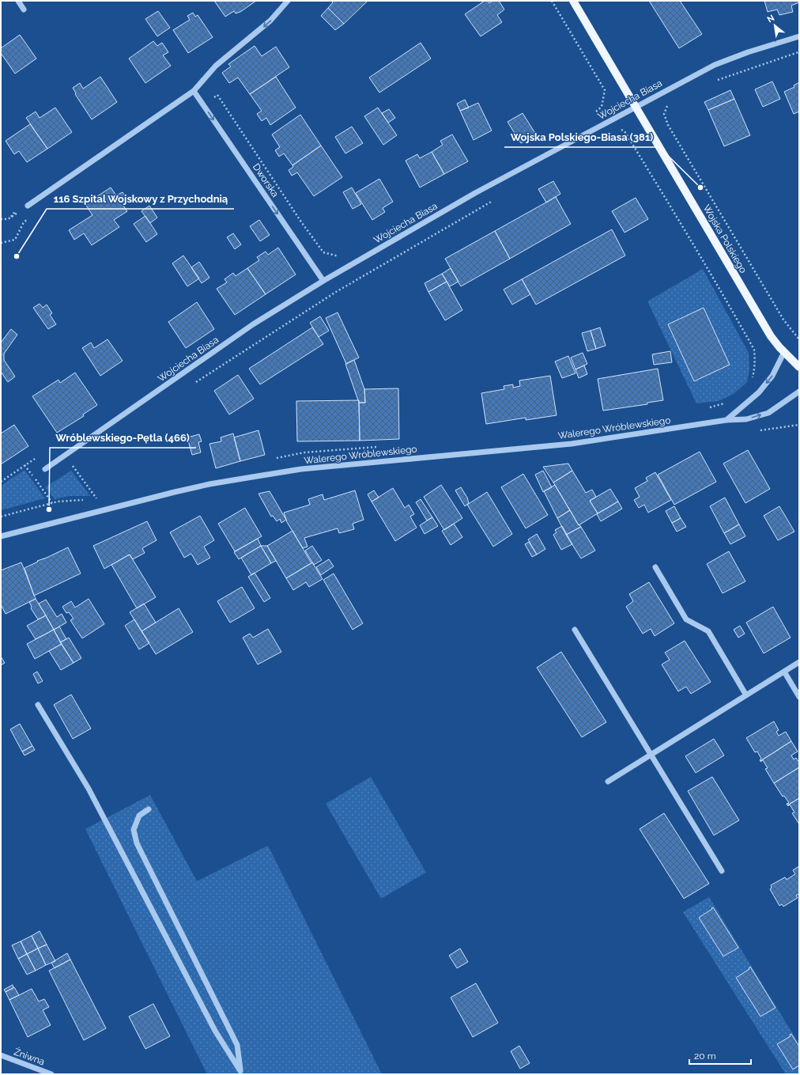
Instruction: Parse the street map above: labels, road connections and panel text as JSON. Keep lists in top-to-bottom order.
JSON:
{
  "streets": {
    "main road": ["Wojska Polskiego"],
    "street": [
      "Wojciecha Biasa",
      "Dworska",
      "Walerego Wróblewskiego",
      "Żniwna"
    ]
  },
  "crossings": [
    ["Wojciecha Biasa", "Dworska"],
    ["Wojciecha Biasa", "Wojska Polskiego"]
  ],
  "one_way": ["Dworska"],
  "places": ["Wojska Polskiego-Biasa (381)", "116 Szpital Wojskowy z Przychodnią", "Wróblewskiego-Pętla (466)"],
  "scale_bar": "20 m",
  "north": "top left"
}
